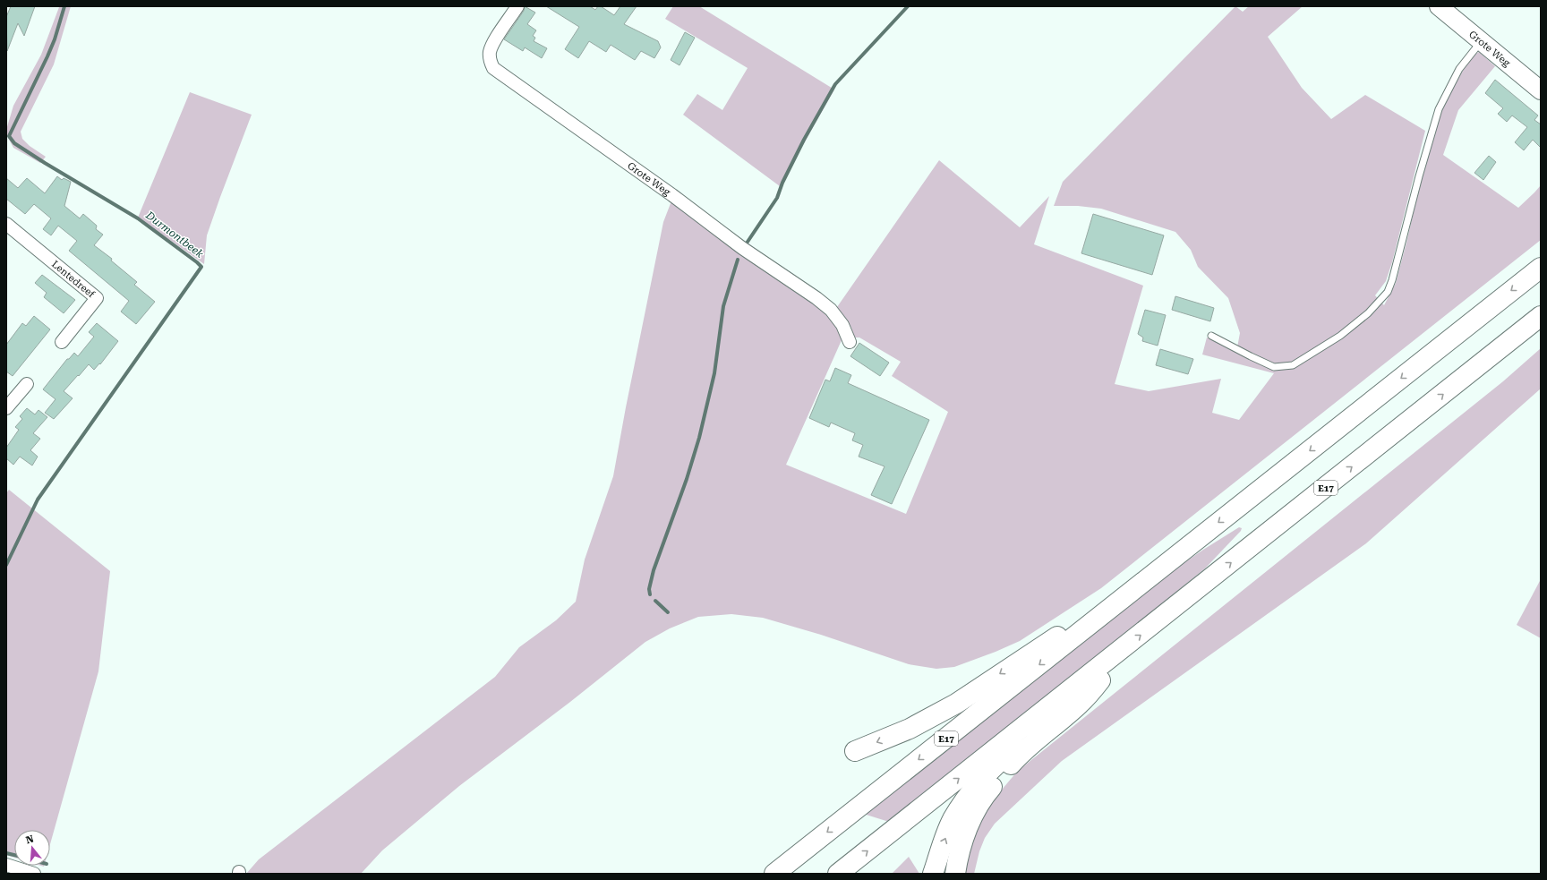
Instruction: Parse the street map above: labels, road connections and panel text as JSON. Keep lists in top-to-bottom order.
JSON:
{
  "streets": {
    "highway": ["E17"],
    "main road": ["Grote Weg"],
    "street": ["Lentedreef"]
  },
  "water": ["Durmontbeek"],
  "north": "top"
}
